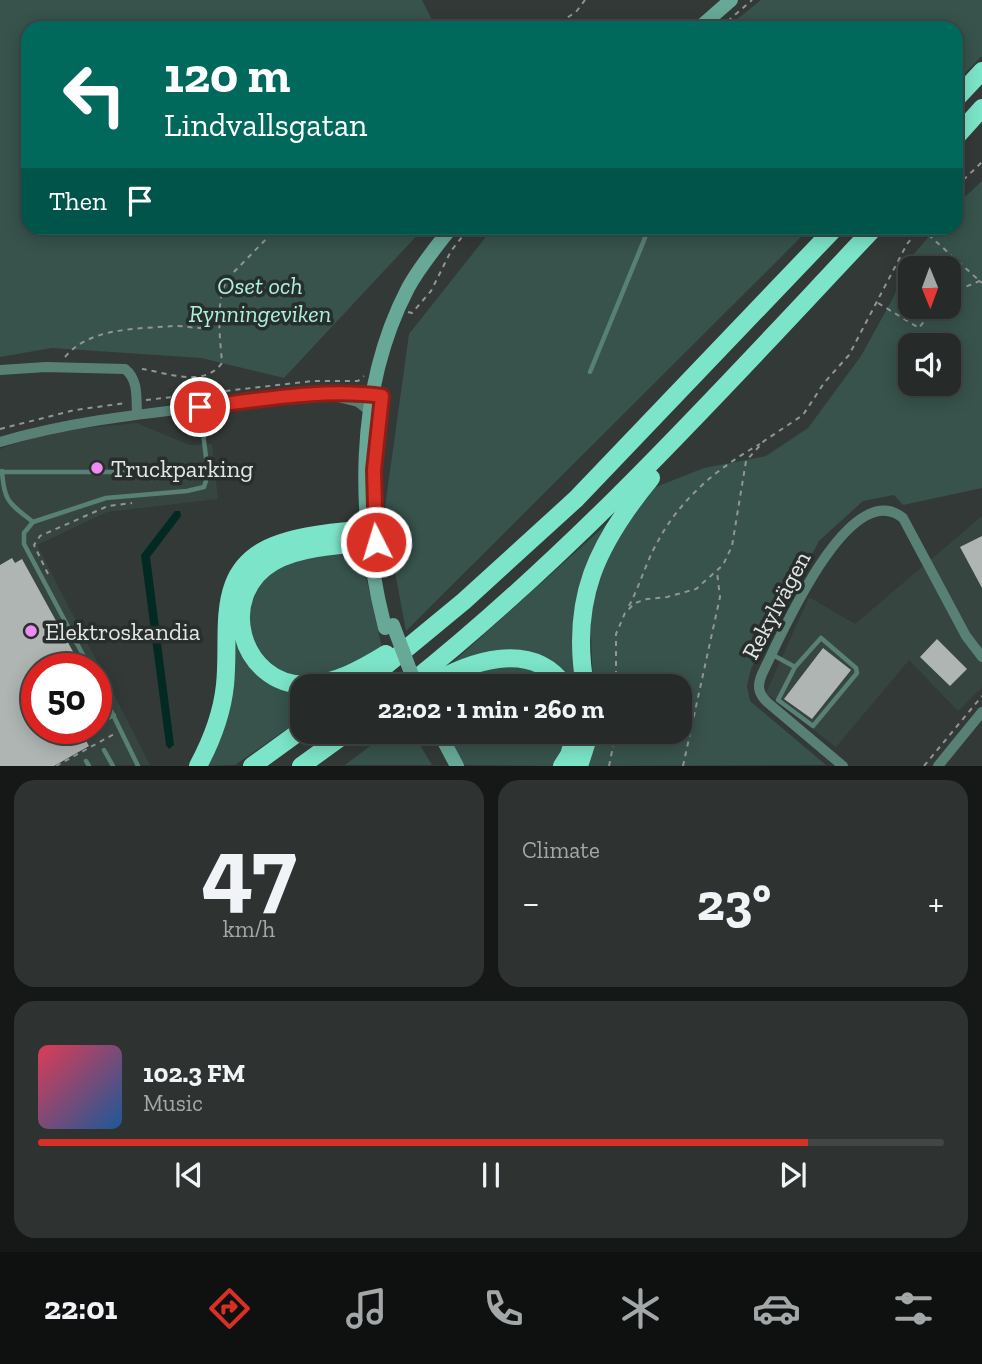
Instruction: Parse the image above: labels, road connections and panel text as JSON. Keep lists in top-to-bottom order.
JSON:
{
  "streets": {
    "street": ["Rekylvägen"]
  },
  "parks": ["Oset och Rynningeviken"],
  "places": ["Truckparking", "Elektroskandia"],
  "north": "bottom",
  "page": {
    "turn": ["120 m", "Lindvallsgatan"],
    "then": "Then",
    "limit": "50",
    "trip": "22:02 · 1 min · 260 m",
    "tile": [
      ["47", "km/h"],
      "Climate"
    ],
    "heat": ["−", "23°", "+"],
    "song": ["102.3 FM", "Music"],
    "tabs": "22:01"
  }
}
